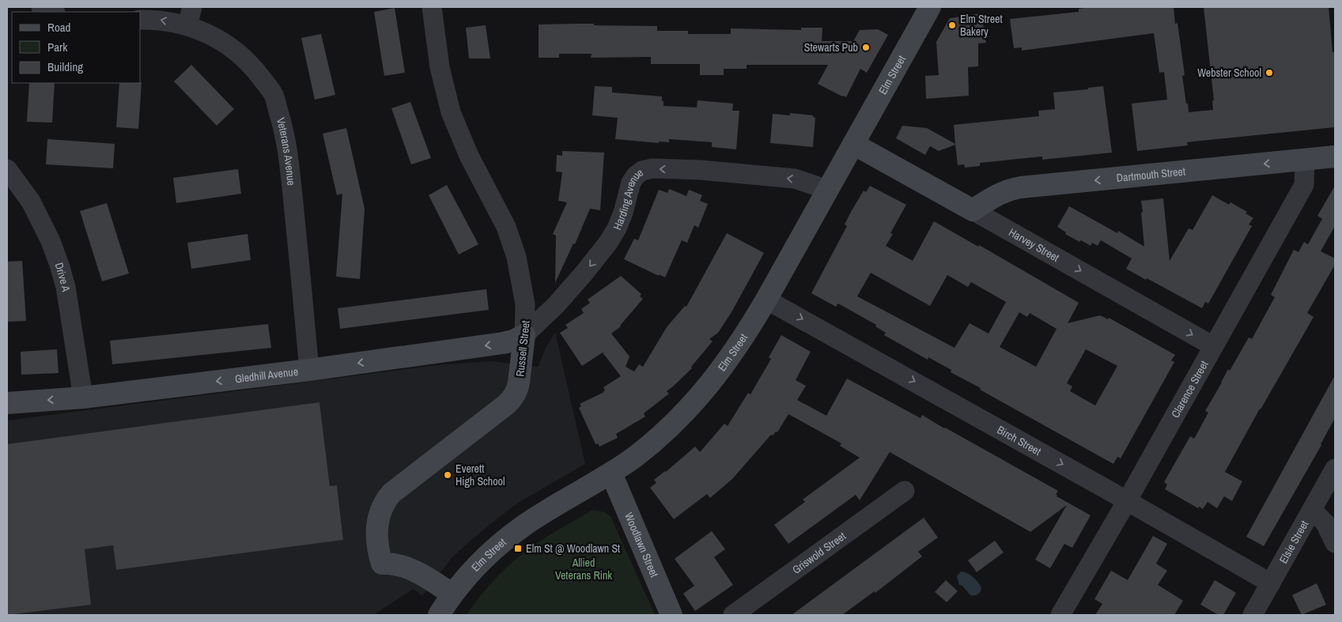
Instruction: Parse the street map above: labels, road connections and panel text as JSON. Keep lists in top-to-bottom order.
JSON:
{
  "streets": {
    "street": [
      "Elm Street",
      "Veterans Avenue",
      "Dartmouth Street",
      "Harding Avenue",
      "Harvey Street",
      "Drive A",
      "Russell Street",
      "Gledhill Avenue",
      "Clarence Street",
      "Birch Street",
      "Elsie Street",
      "Woodlawn Street",
      "Griswold Street"
    ]
  },
  "crossings": [
    ["Elm Street", "Harding Avenue"],
    ["Elm Street", "Harvey Street"],
    ["Elm Street", "Russell Street"],
    ["Elm Street", "Birch Street"],
    ["Elm Street", "Woodlawn Street"],
    ["Veterans Avenue", "Gledhill Avenue"],
    ["Dartmouth Street", "Harvey Street"],
    ["Dartmouth Street", "Clarence Street"],
    ["Harding Avenue", "Russell Street"],
    ["Harding Avenue", "Gledhill Avenue"],
    ["Harvey Street", "Clarence Street"],
    ["Drive A", "Gledhill Avenue"],
    ["Russell Street", "Gledhill Avenue"],
    ["Clarence Street", "Birch Street"],
    ["Birch Street", "Elsie Street"]
  ],
  "one_way": [
    "Dartmouth Street",
    "Harding Avenue",
    "Harvey Street",
    "Gledhill Avenue",
    "Birch Street"
  ],
  "parks": ["Allied Veterans Rink"],
  "places": {
    "other": [
      "Elm Street Bakery",
      "Stewarts Pub",
      "Webster School",
      "Everett High School"
    ],
    "transit": ["Elm St @ Woodlawn St"]
  },
  "legend": ["Road", "Park", "Building"]
}
